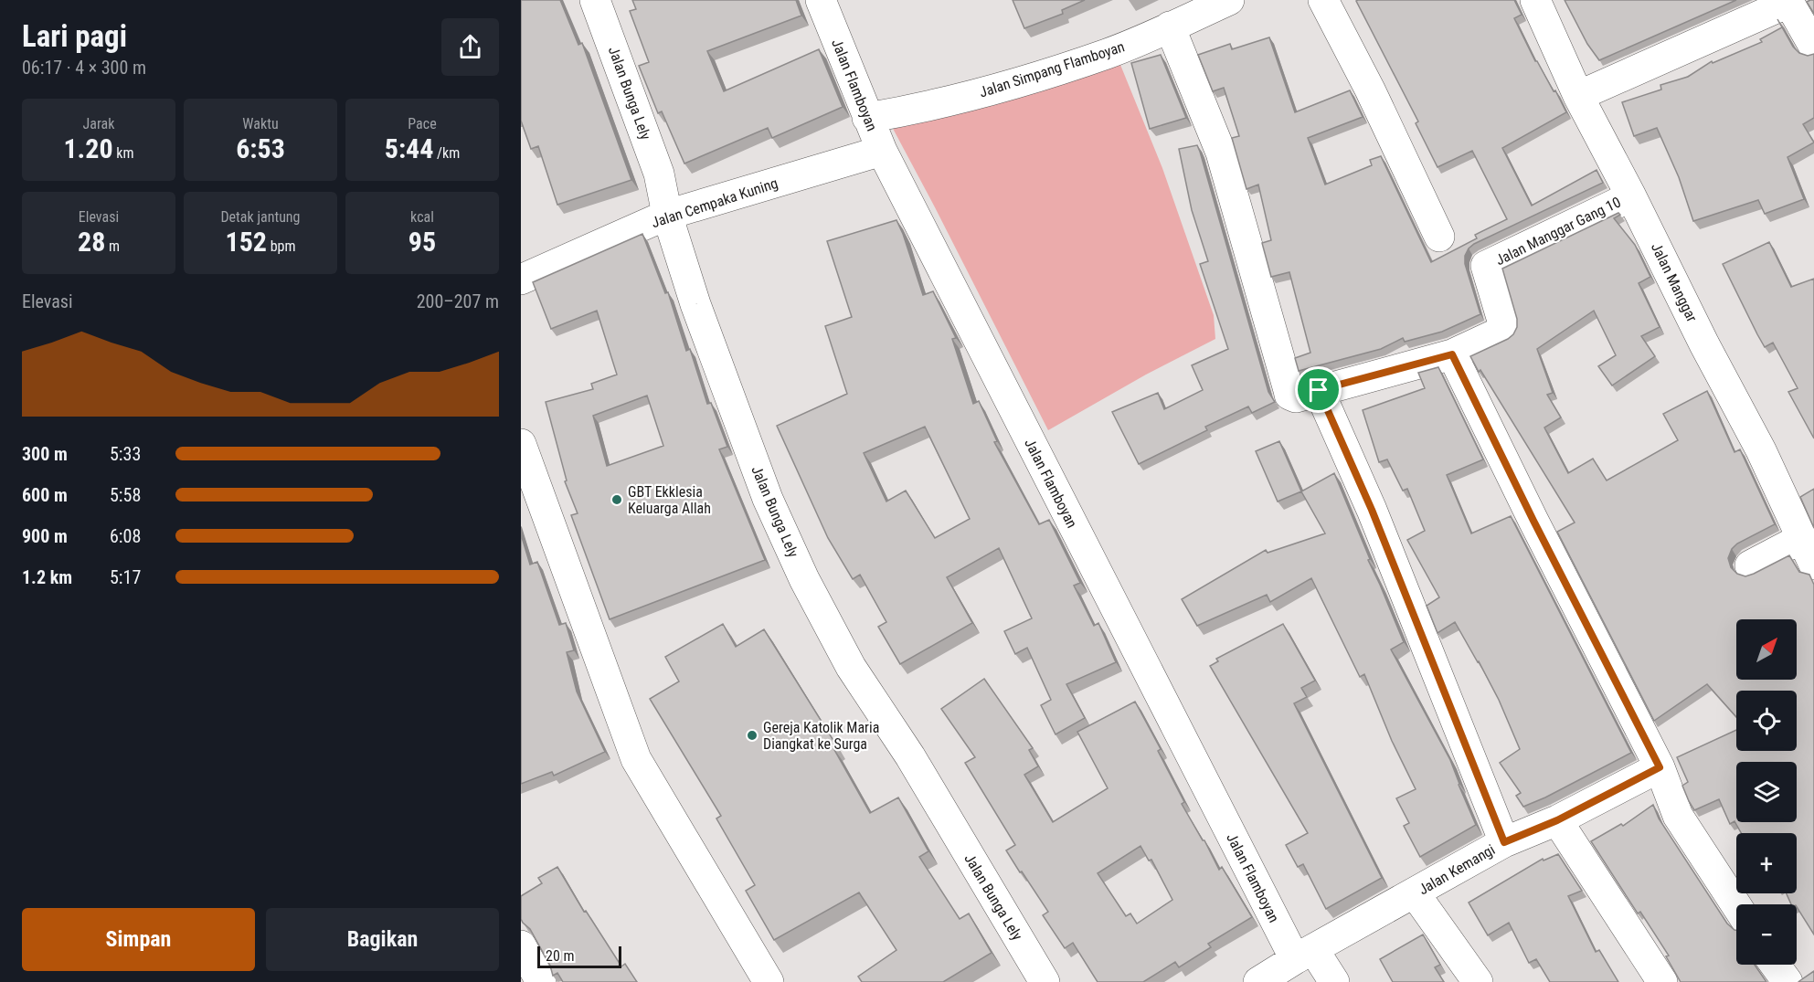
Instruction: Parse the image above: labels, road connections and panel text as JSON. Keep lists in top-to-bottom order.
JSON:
{
  "streets": {
    "street": [
      "Jalan Simpang Flamboyan",
      "Jalan Flamboyan",
      "Jalan Bunga Lely",
      "Jalan Cempaka Kuning",
      "Jalan Manggar Gang 10",
      "Jalan Manggar",
      "Jalan Kemangi"
    ]
  },
  "crossings": [
    ["Jalan Simpang Flamboyan", "Jalan Flamboyan"],
    ["Jalan Flamboyan", "Jalan Cempaka Kuning"],
    ["Jalan Flamboyan", "Jalan Kemangi"],
    ["Jalan Bunga Lely", "Jalan Cempaka Kuning"],
    ["Jalan Manggar Gang 10", "Jalan Manggar"]
  ],
  "places": ["GBT Ekklesia Keluarga Allah", "Gereja Katolik Maria Diangkat ke Surga"],
  "scale_bar": "20 m",
  "north": "top right",
  "page": {
    "heading": ["Lari pagi", "06:17 · 4 × 300 m"],
    "stats": [
      ["Jarak", "1.20 km"],
      ["Waktu", "6:53"],
      ["Pace", "5:44 /km"],
      ["Elevasi", "28 m"],
      ["Detak jantung", "152 bpm"],
      ["kcal", "95"]
    ],
    "chart": ["Elevasi", "200–207 m"],
    "list": [
      {
        "name": "300 m",
        "note": "5:33"
      },
      {
        "name": "600 m",
        "note": "5:58"
      },
      {
        "name": "900 m",
        "note": "6:08"
      },
      {
        "name": "1.2 km",
        "note": "5:17"
      }
    ],
    "map_buttons": ["+", "−"],
    "buttons": ["Simpan", "Bagikan"],
    "scale": "20 m"
  }
}
